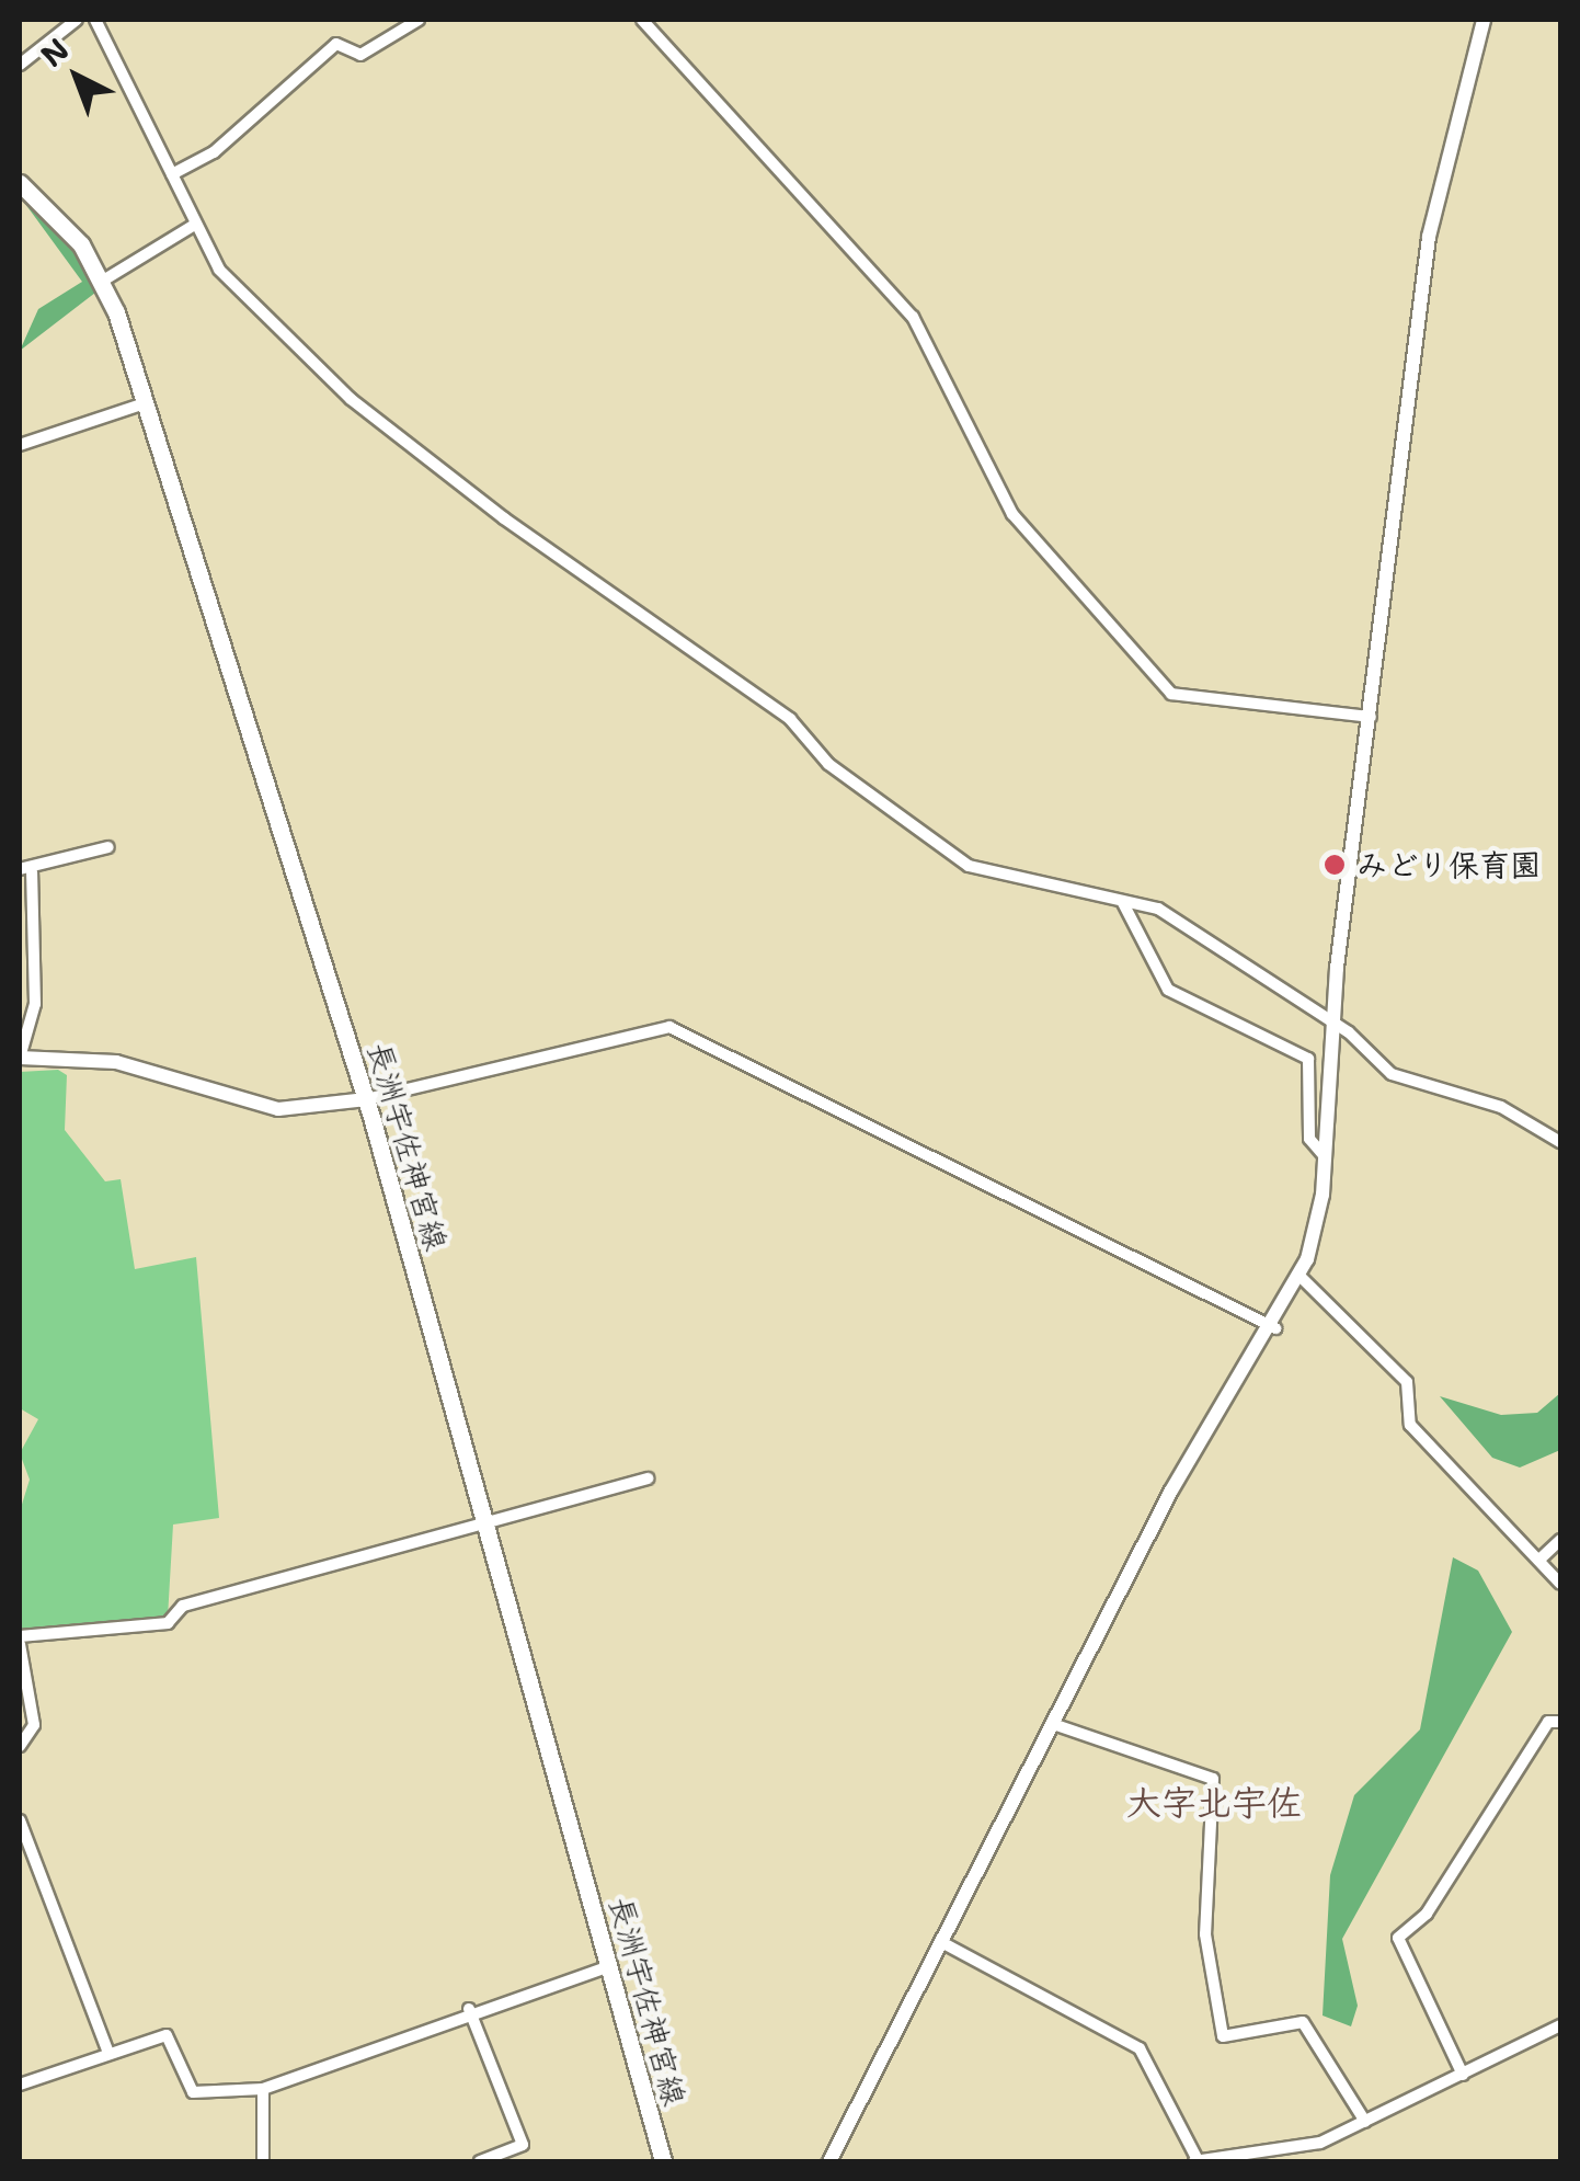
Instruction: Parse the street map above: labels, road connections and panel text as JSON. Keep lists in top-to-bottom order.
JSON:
{
  "streets": {
    "main road": ["長洲宇佐神宮線"]
  },
  "districts": ["大字北宇佐"],
  "places": ["みどり保育園"],
  "north": "top left"
}
